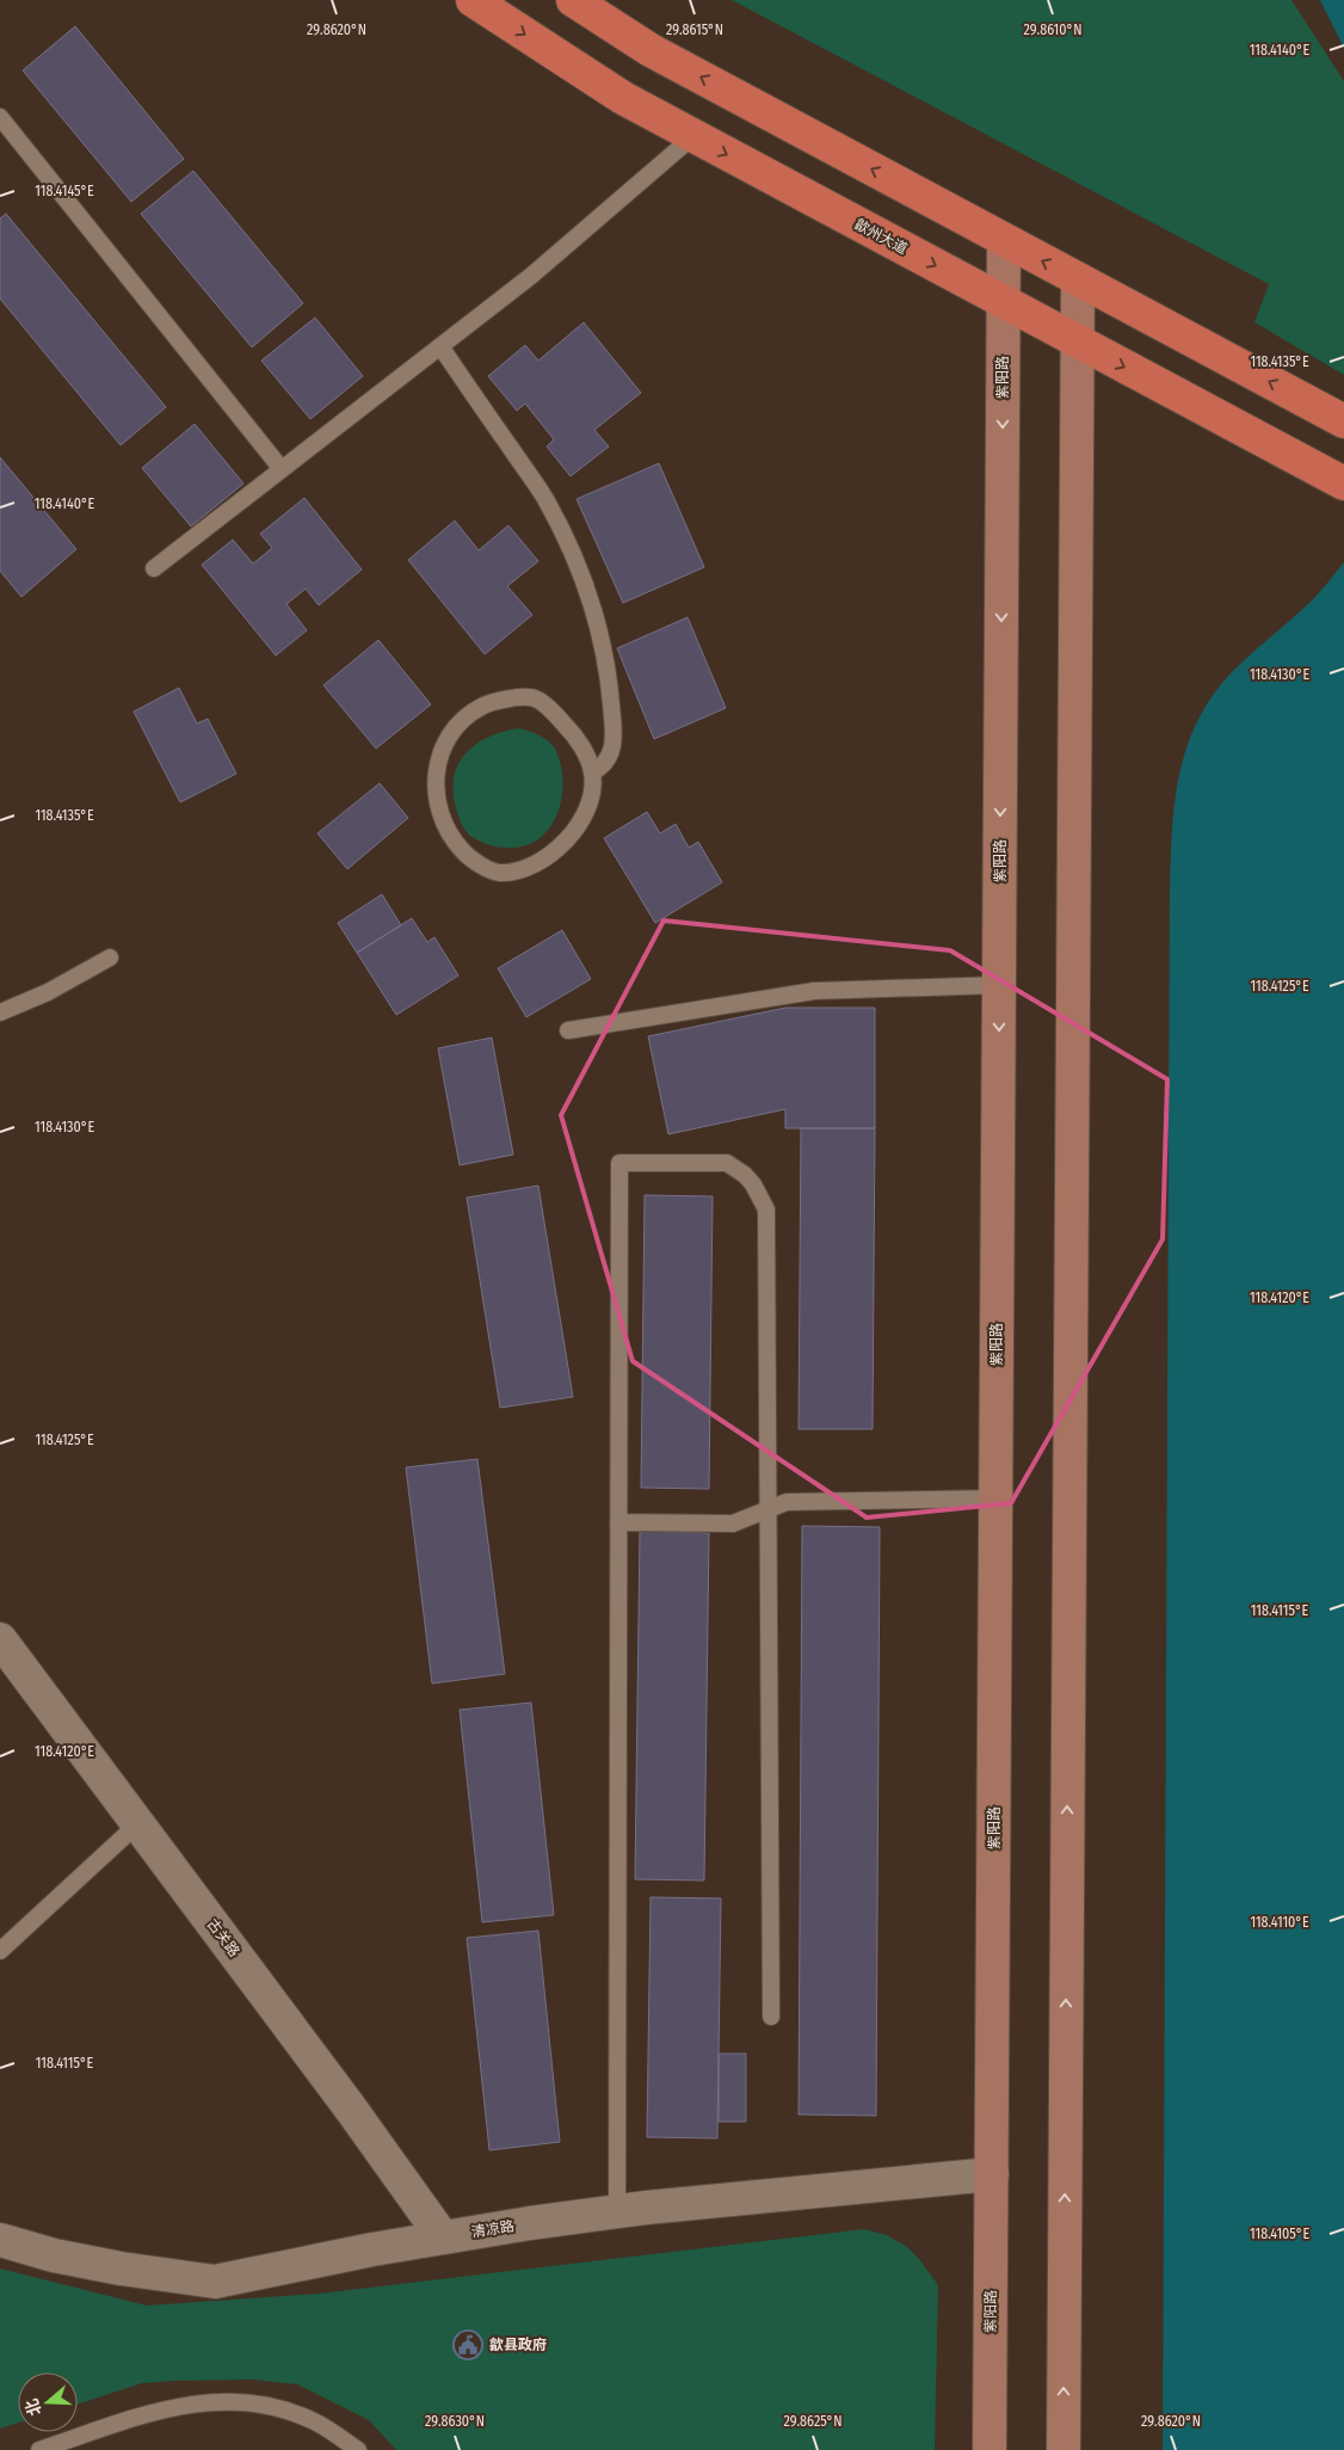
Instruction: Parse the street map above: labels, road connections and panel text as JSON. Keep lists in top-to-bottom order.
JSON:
{
  "streets": {
    "highway": ["歙州大道"],
    "main road": ["紫阳路"],
    "street": ["古关路", "清凉路"]
  },
  "crossings": [
    ["歙州大道", "紫阳路"],
    ["紫阳路", "清凉路"],
    ["古关路", "清凉路"]
  ],
  "places": {
    "public building": ["歙县政府"]
  },
  "north": "left",
  "coordinates": [
    "29.8615°N",
    "29.8610°N",
    "29.8620°N",
    "118.4140°E",
    "118.4145°E",
    "118.4135°E",
    "118.4130°E",
    "118.4125°E",
    "118.4120°E",
    "118.4115°E",
    "118.4110°E",
    "118.4105°E",
    "29.8630°N",
    "29.8625°N"
  ]
}
